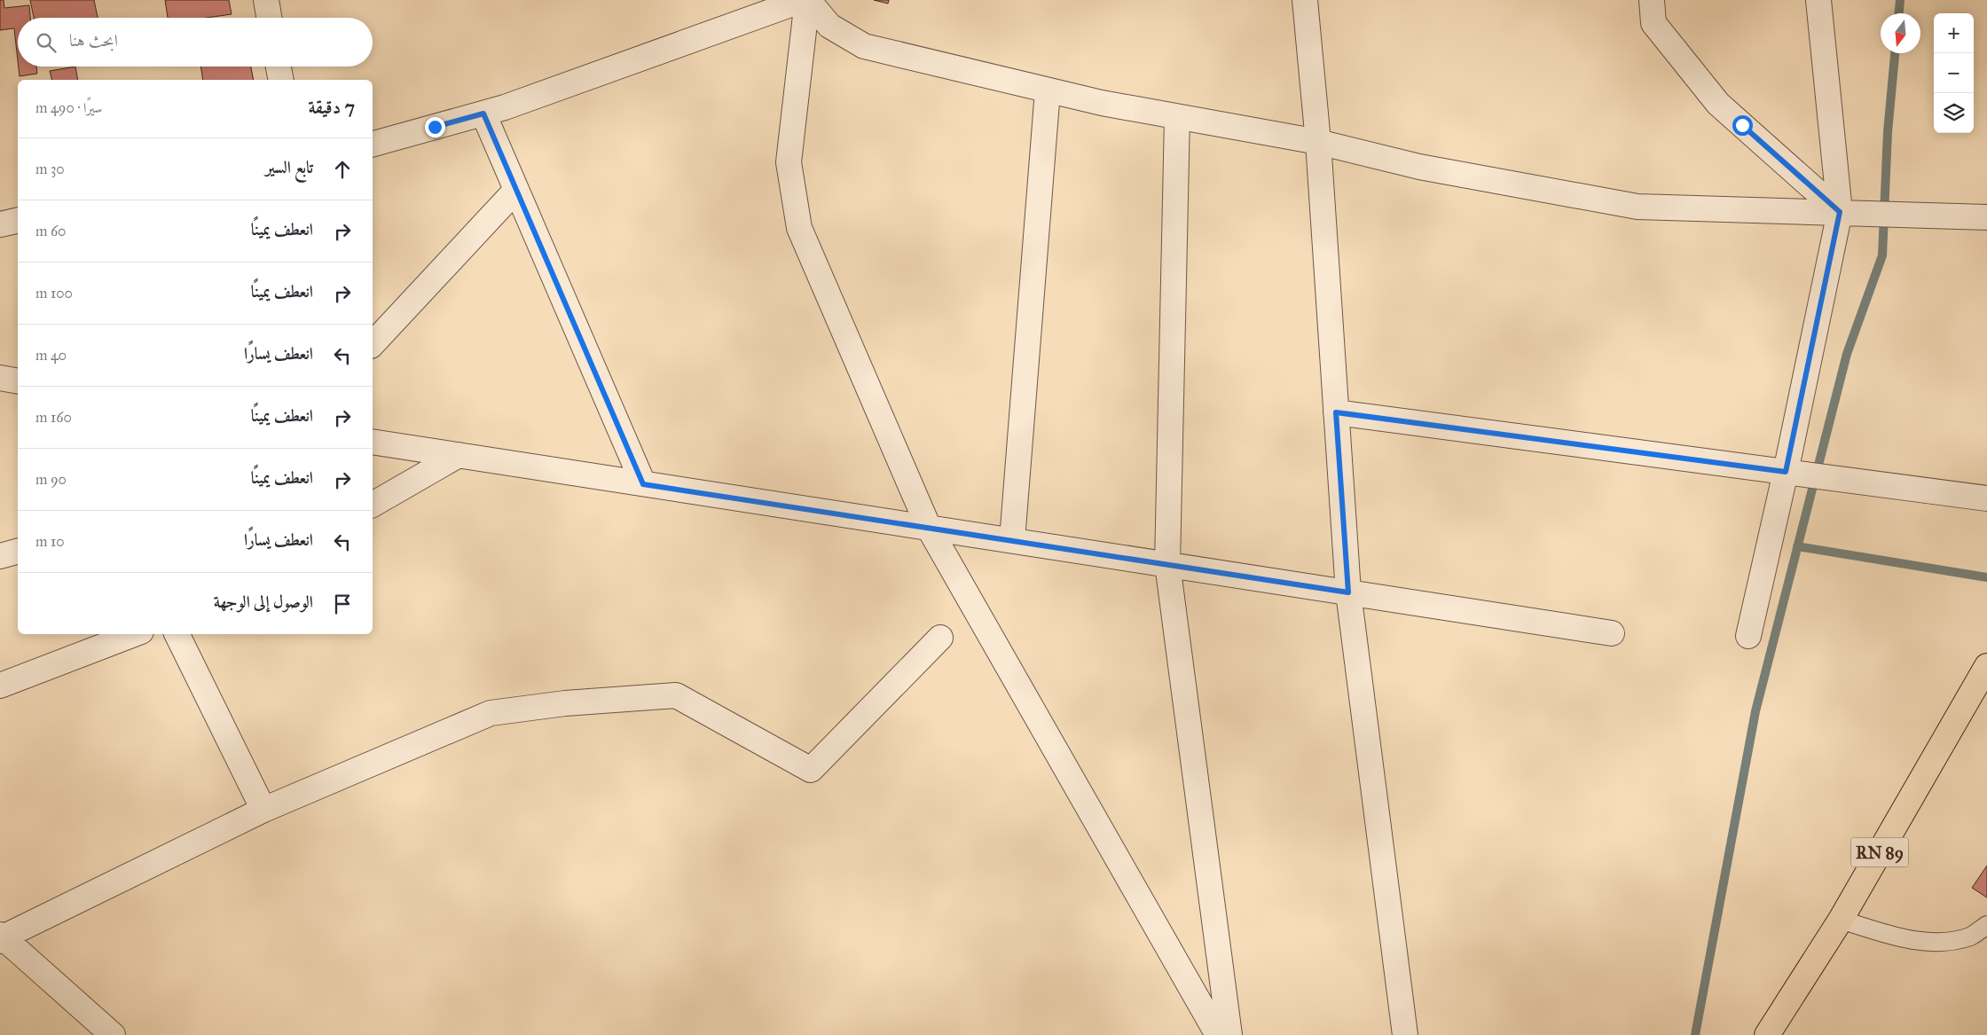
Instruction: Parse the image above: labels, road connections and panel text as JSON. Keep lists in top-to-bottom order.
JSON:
{
  "streets": {
    "main road": ["RN 89"]
  },
  "north": "bottom",
  "page": {
    "map_buttons": ["+", "−"],
    "search": "ابحث هنا",
    "heading": ["7 دقيقة", "سيرًا · 490 m"],
    "list": [
      ["تابع السير", "30 m"],
      ["انعطف يمينًا", "60 m"],
      ["انعطف يمينًا", "100 m"],
      ["انعطف يسارًا", "40 m"],
      ["انعطف يمينًا", "160 m"],
      ["انعطف يمينًا", "90 m"],
      ["انعطف يسارًا", "10 m"],
      "الوصول إلى الوجهة"
    ]
  }
}
